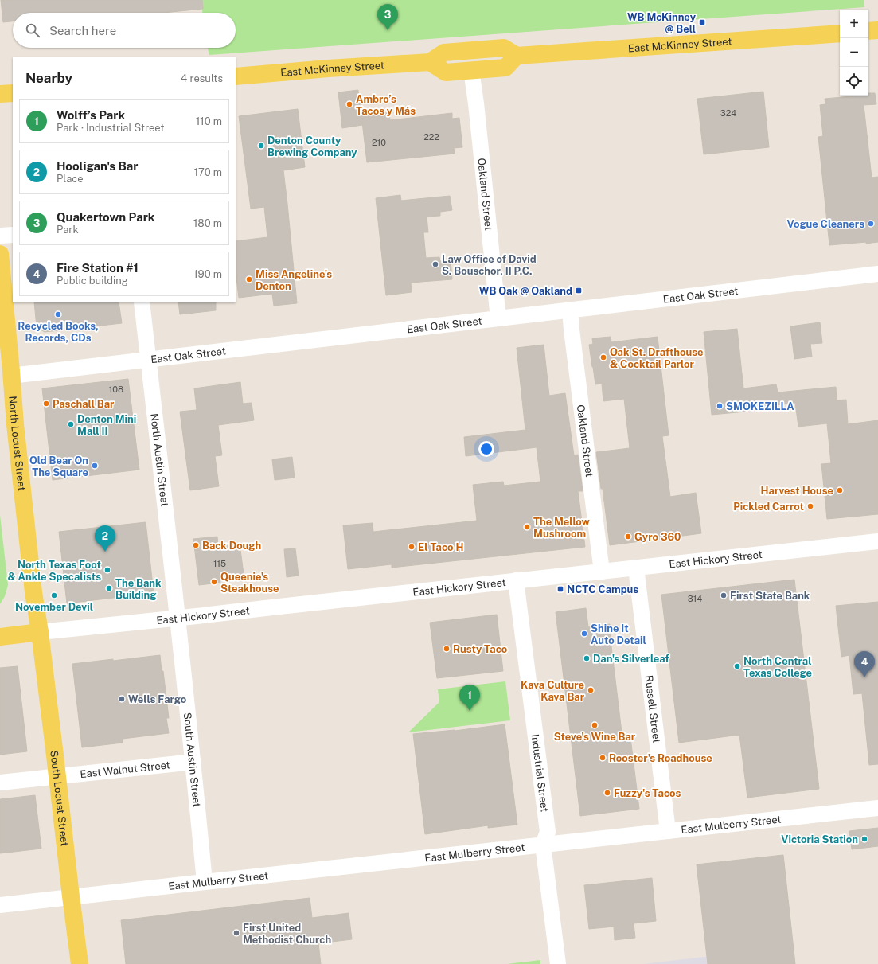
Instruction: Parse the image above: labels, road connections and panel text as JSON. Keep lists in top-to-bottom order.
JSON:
{
  "streets": {
    "main road": ["East McKinney Street", "North Locust Street", "South Locust Street"],
    "street": [
      "Oakland Street",
      "East Oak Street",
      "North Austin Street",
      "East Hickory Street",
      "Russell Street",
      "South Austin Street",
      "East Walnut Street",
      "Industrial Street",
      "East Mulberry Street"
    ]
  },
  "crossings": [
    ["Oakland Street", "East Oak Street"],
    ["Oakland Street", "East Hickory Street"],
    ["East Oak Street", "North Locust Street"],
    ["East Oak Street", "North Austin Street"],
    ["North Locust Street", "East Hickory Street"],
    ["North Locust Street", "South Locust Street"],
    ["North Austin Street", "East Hickory Street"],
    ["North Austin Street", "South Austin Street"],
    ["East Hickory Street", "Russell Street"],
    ["East Hickory Street", "South Austin Street"],
    ["East Hickory Street", "Industrial Street"],
    ["East Hickory Street", "South Locust Street"],
    ["Russell Street", "East Mulberry Street"],
    ["South Austin Street", "East Walnut Street"],
    ["South Austin Street", "East Mulberry Street"],
    ["East Walnut Street", "South Locust Street"],
    ["Industrial Street", "East Mulberry Street"],
    ["South Locust Street", "East Mulberry Street"]
  ],
  "places": {
    "transit": ["WB McKinney @ Bell", "WB Oak @ Oakland", "NCTC Campus"],
    "other": [
      "Ambro’s Tacos y Más",
      "Denton County Brewing Company",
      "Vogue Cleaners",
      "Law Office of David S. Bouschor, II P.C.",
      "Miss Angeline's Denton",
      "Recycled Books, Records, CDs",
      "Oak St. Drafthouse & Cocktail Parlor",
      "Paschall Bar",
      "SMOKEZILLA",
      "Denton Mini Mall II",
      "Old Bear On The Square",
      "Harvest House",
      "Pickled Carrot",
      "The Mellow Mushroom",
      "Gyro 360",
      "Back Dough",
      "El Taco H",
      "North Texas Foot & Ankle Specalists",
      "Queenie's Steakhouse",
      "The Bank Building",
      "November Devil",
      "First State Bank",
      "Shine It Auto Detail",
      "Rusty Taco",
      "Dan's Silverleaf",
      "North Central Texas College",
      "Kava Culture Kava Bar",
      "Wells Fargo",
      "Steve's Wine Bar",
      "Rooster's Roadhouse",
      "Fuzzy's Tacos",
      "Victoria Station",
      "First United Methodist Church"
    ]
  },
  "house_numbers": [
    "324",
    "222",
    "210",
    "108",
    "115",
    "314"
  ],
  "page": {
    "pins": [
      "3",
      "2",
      "4",
      "1"
    ],
    "map_buttons": ["+", "−"],
    "search": "Search here",
    "heading": ["Nearby", "4 results"],
    "list": [
      {
        "mark": "1",
        "name": "Wolff’s Park",
        "note": "Park · Industrial Street",
        "value": "110 m"
      },
      {
        "mark": "2",
        "name": "Hooligan's Bar",
        "note": "Place",
        "value": "170 m"
      },
      {
        "mark": "3",
        "name": "Quakertown Park",
        "note": "Park",
        "value": "180 m"
      },
      {
        "mark": "4",
        "name": "Fire Station #1",
        "note": "Public building",
        "value": "190 m"
      }
    ]
  }
}
